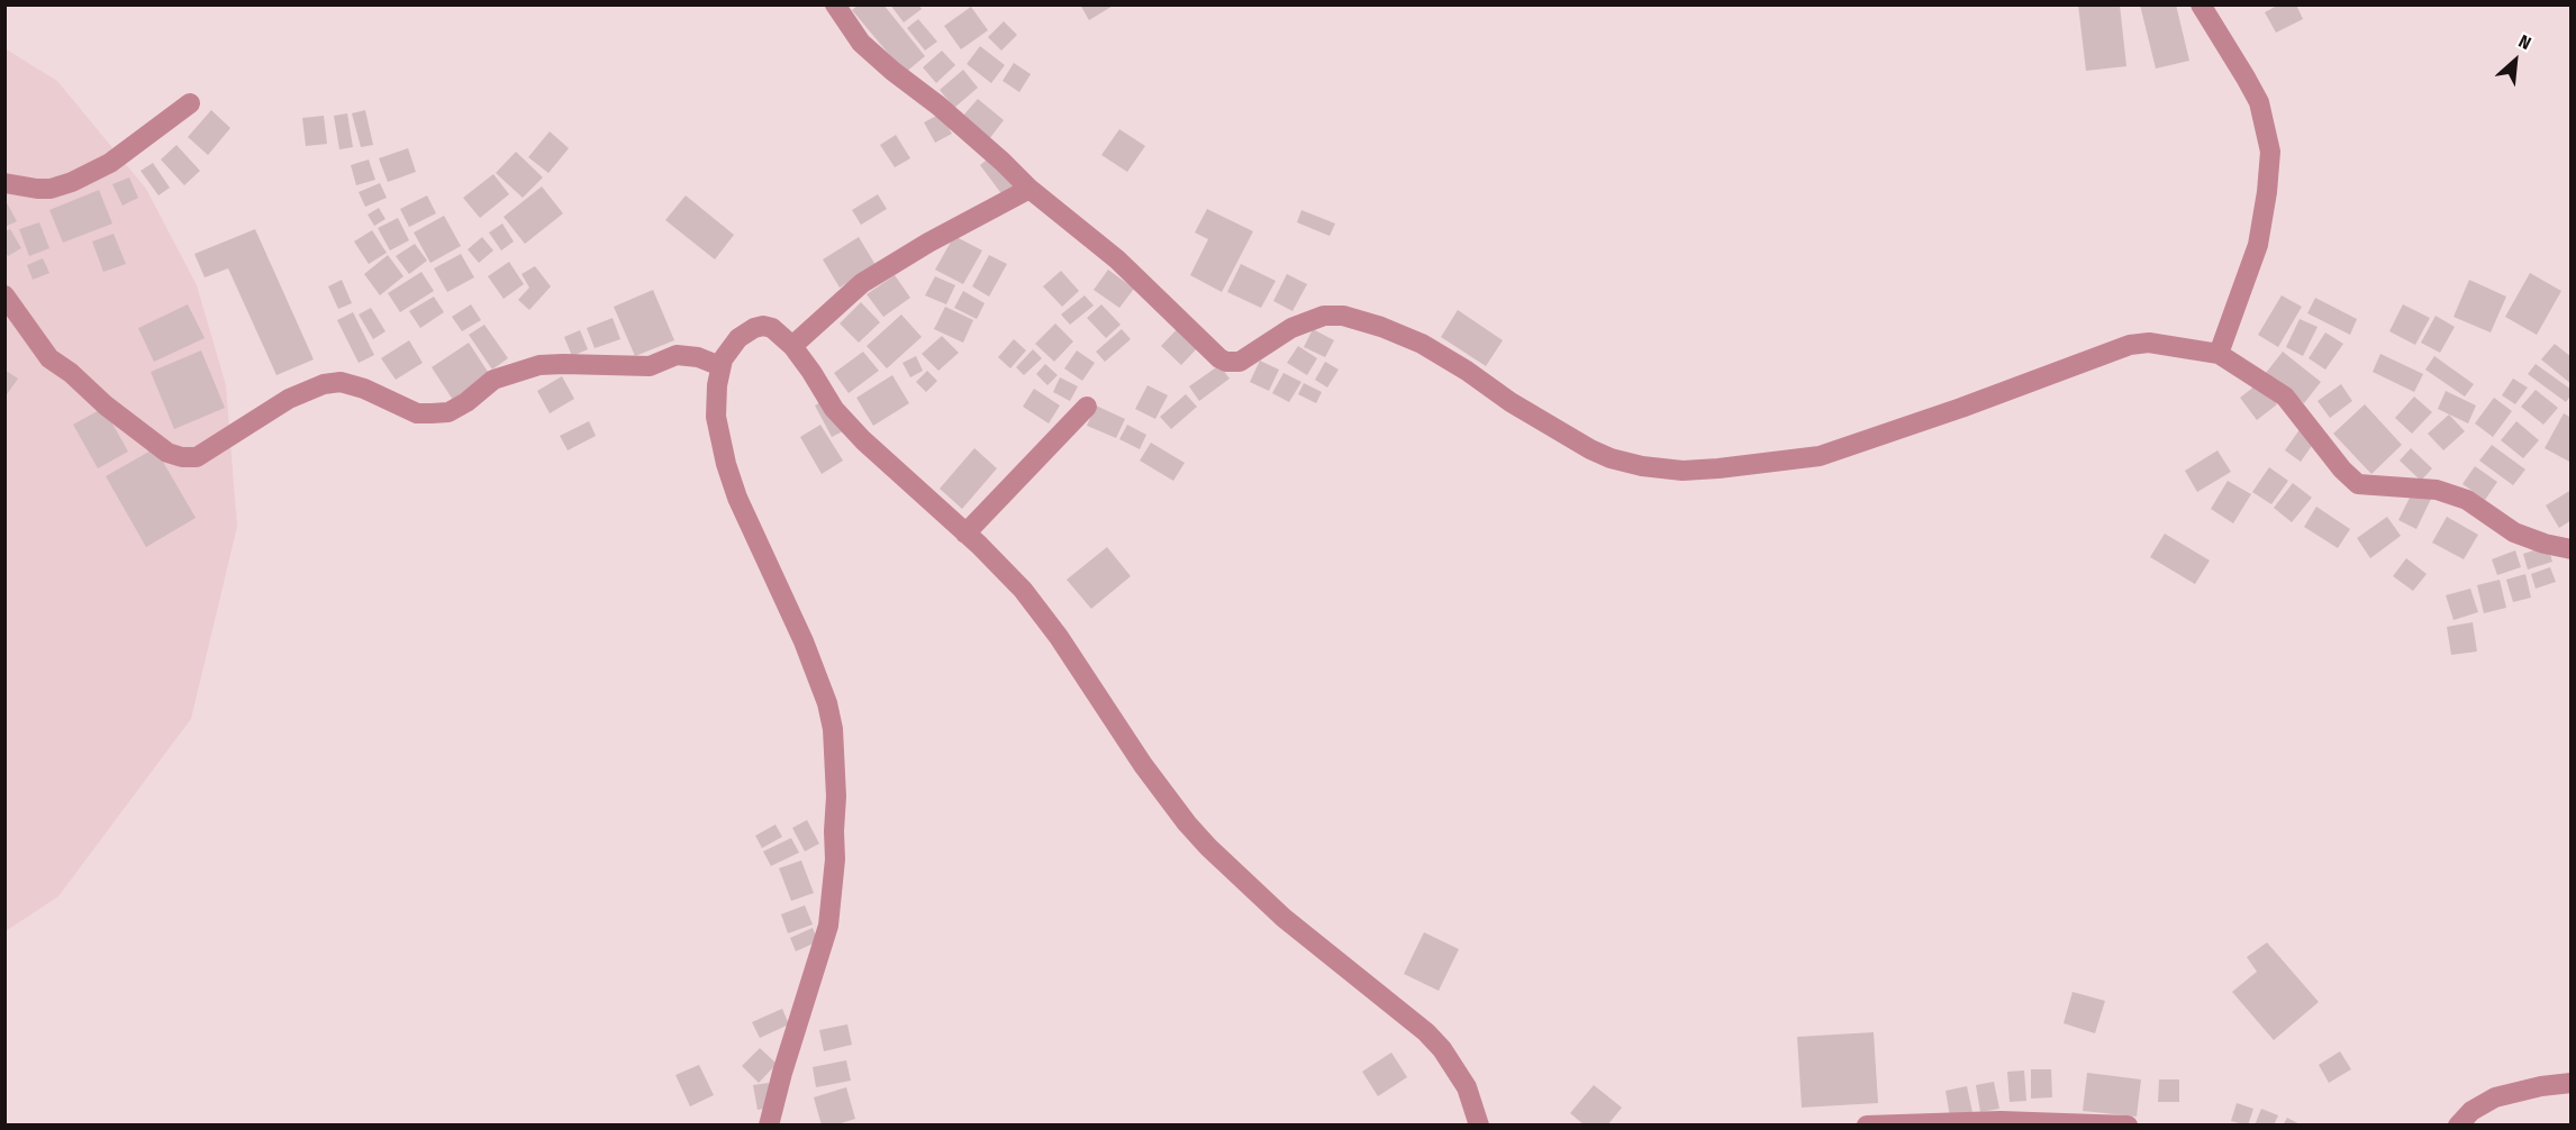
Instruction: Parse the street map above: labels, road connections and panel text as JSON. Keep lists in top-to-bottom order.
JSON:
{
  "north": "top right"
}
